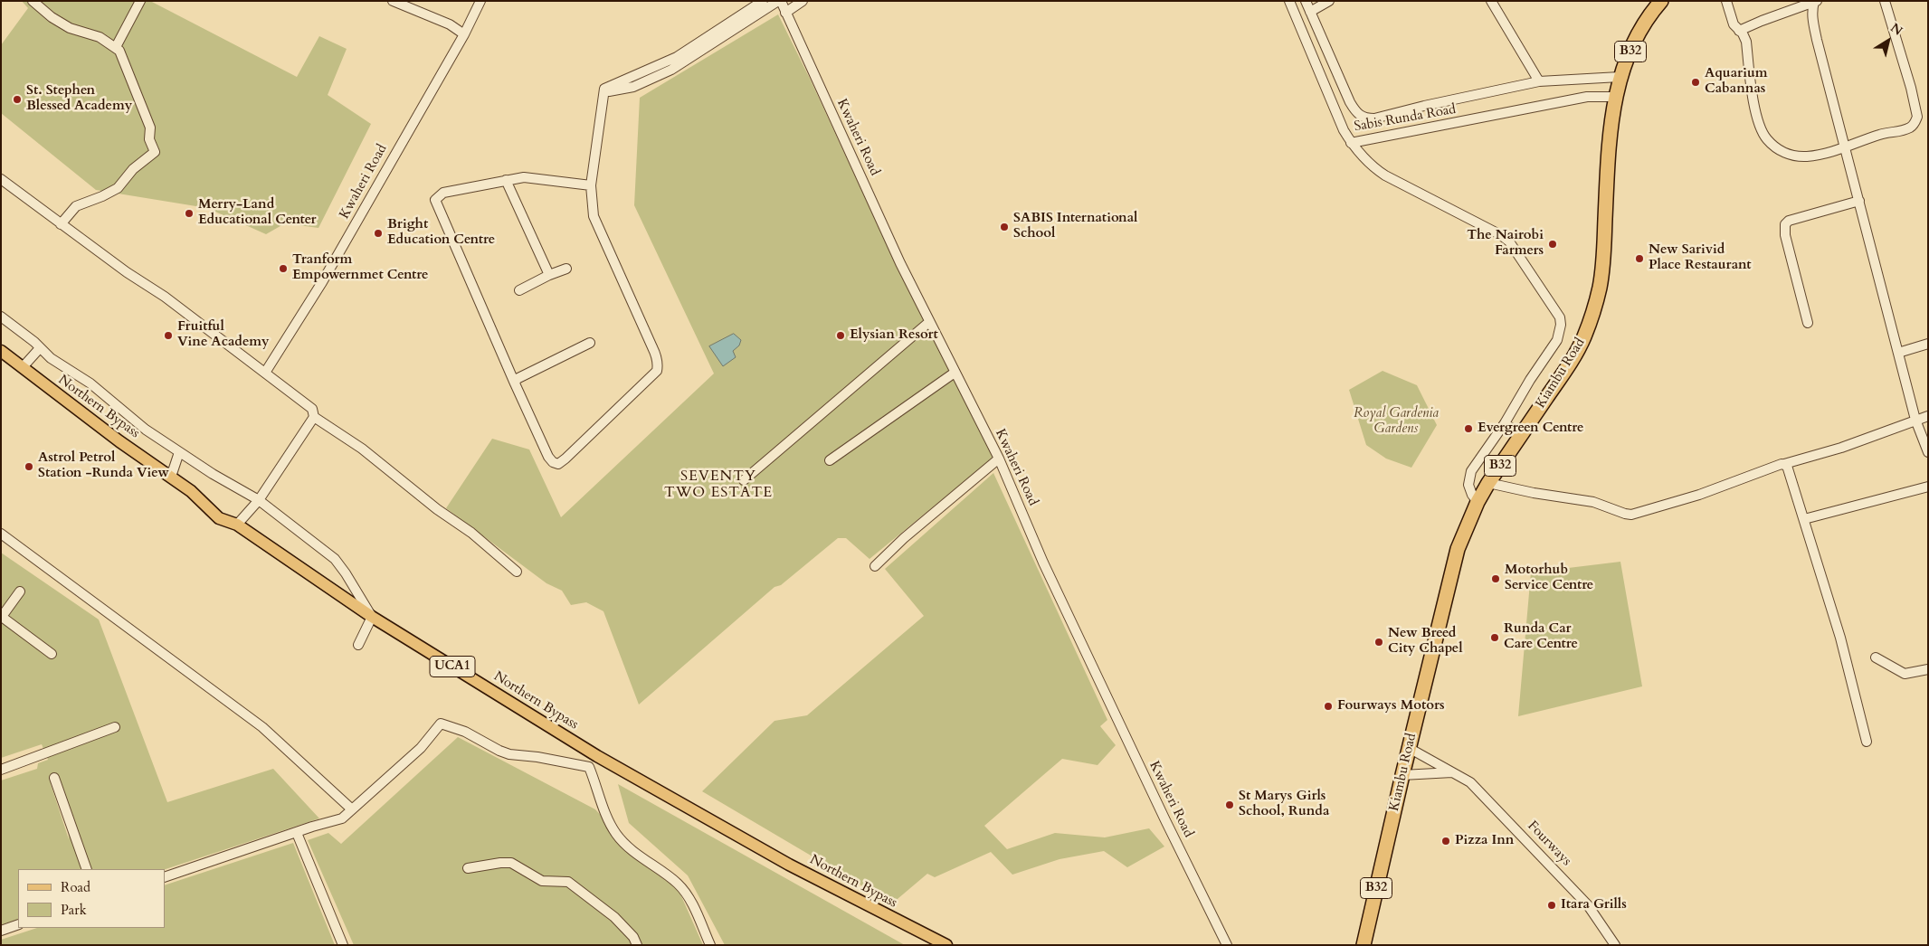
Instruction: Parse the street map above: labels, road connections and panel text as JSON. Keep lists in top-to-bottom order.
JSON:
{
  "streets": {
    "highway": ["B32", "Kiambu Road"],
    "main road": ["Northern Bypass", "UCA1"],
    "street": ["Sabis Runda Road", "Kwaheri Road", "Fourways"]
  },
  "crossings": [
    ["Sabis Runda Road", "Kiambu Road"],
    ["Kiambu Road", "Fourways"]
  ],
  "districts": ["SEVENTY TWO ESTATE"],
  "parks": ["Royal Gardenia Gardens"],
  "places": [
    "Aquarium Cabannas",
    "St. Stephen Blessed Academy",
    "Merry-Land Educational Center",
    "SABIS International School",
    "Bright Education Centre",
    "The Nairobi Farmers",
    "New Sarivid Place Restaurant",
    "Tranform Empowernmet Centre",
    "Fruitful Vine Academy",
    "Elysian Resort",
    "Evergreen Centre",
    "Astrol Petrol Station -Runda View",
    "Motorhub Service Centre",
    "Runda Car Care Centre",
    "New Breed City Chapel",
    "Fourways Motors",
    "St Marys Girls School, Runda",
    "Pizza Inn",
    "Itara Grills"
  ],
  "legend": ["Road", "Park"],
  "north": "top right"
}
